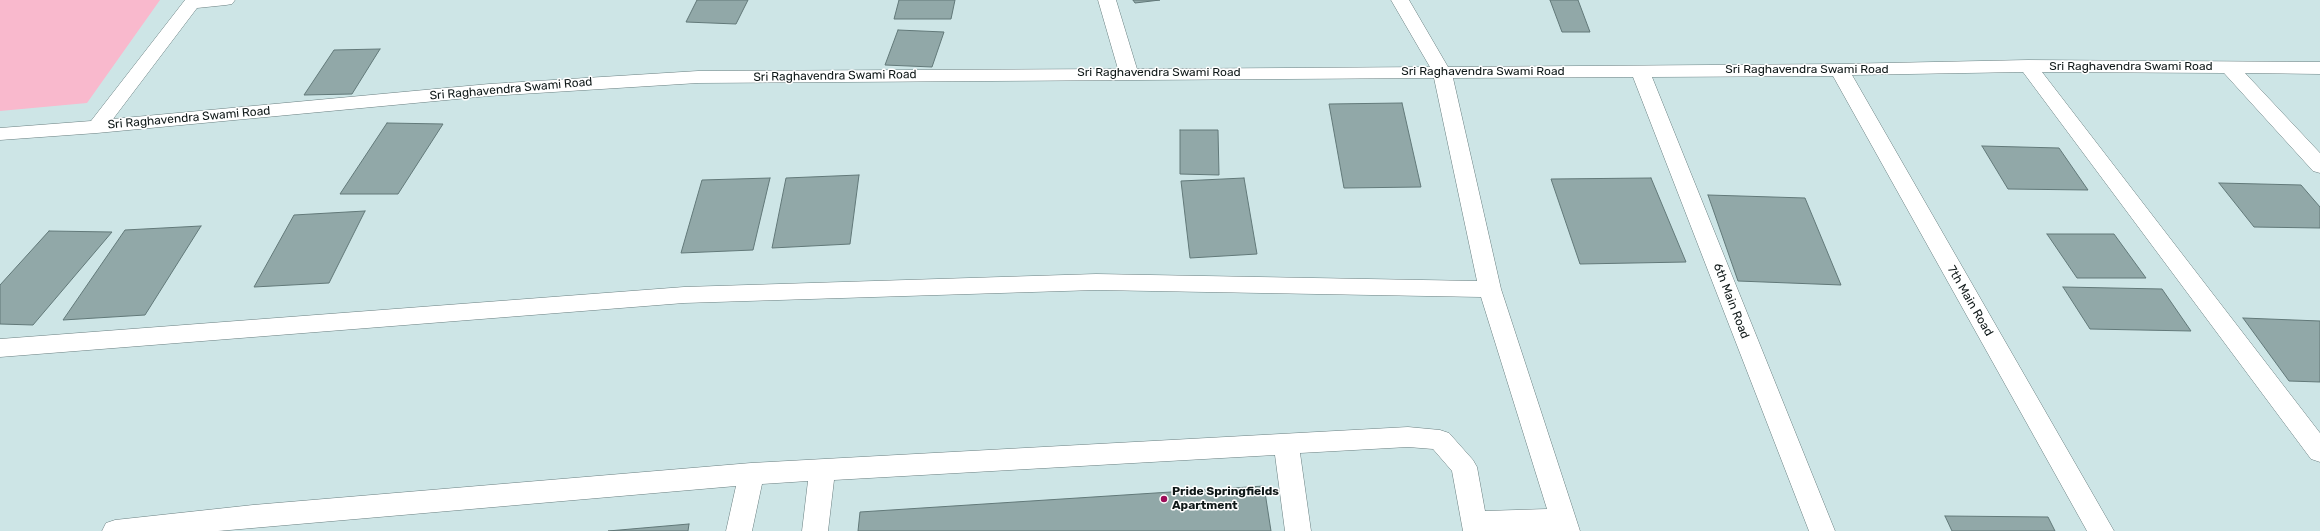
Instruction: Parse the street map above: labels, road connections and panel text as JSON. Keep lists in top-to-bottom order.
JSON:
{
  "streets": {
    "street": ["Sri Raghavendra Swami Road", "6th Main Road", "7th Main Road"]
  },
  "crossings": [
    ["Sri Raghavendra Swami Road", "6th Main Road"],
    ["Sri Raghavendra Swami Road", "7th Main Road"]
  ],
  "places": ["Pride Springfields Apartment"]
}
